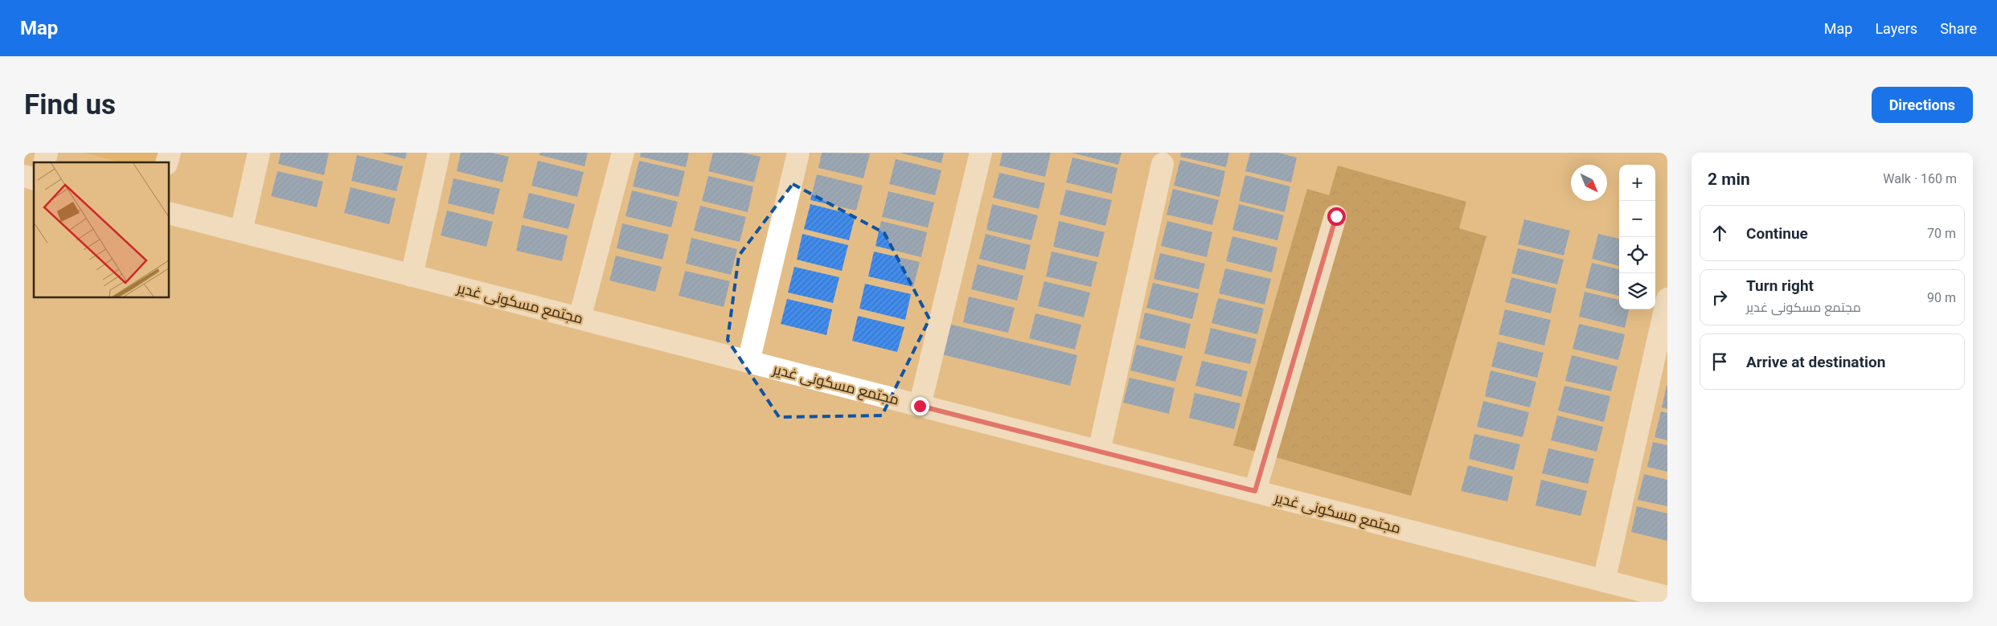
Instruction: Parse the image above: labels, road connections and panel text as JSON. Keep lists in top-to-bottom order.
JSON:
{
  "streets": {
    "street": ["مجتمع مسکونی غدیر"]
  },
  "north": "bottom right",
  "page": {
    "header": "Map",
    "nav": ["Map", "Layers", "Share"],
    "buttons": "Directions",
    "title": "Find us",
    "heading": ["2 min", "Walk · 160 m"],
    "map_buttons": ["+", "−"],
    "list": [
      ["Continue", "70 m"],
      ["Turn right", "مجتمع مسکونی غدیر", "90 m"],
      "Arrive at destination"
    ]
  }
}
